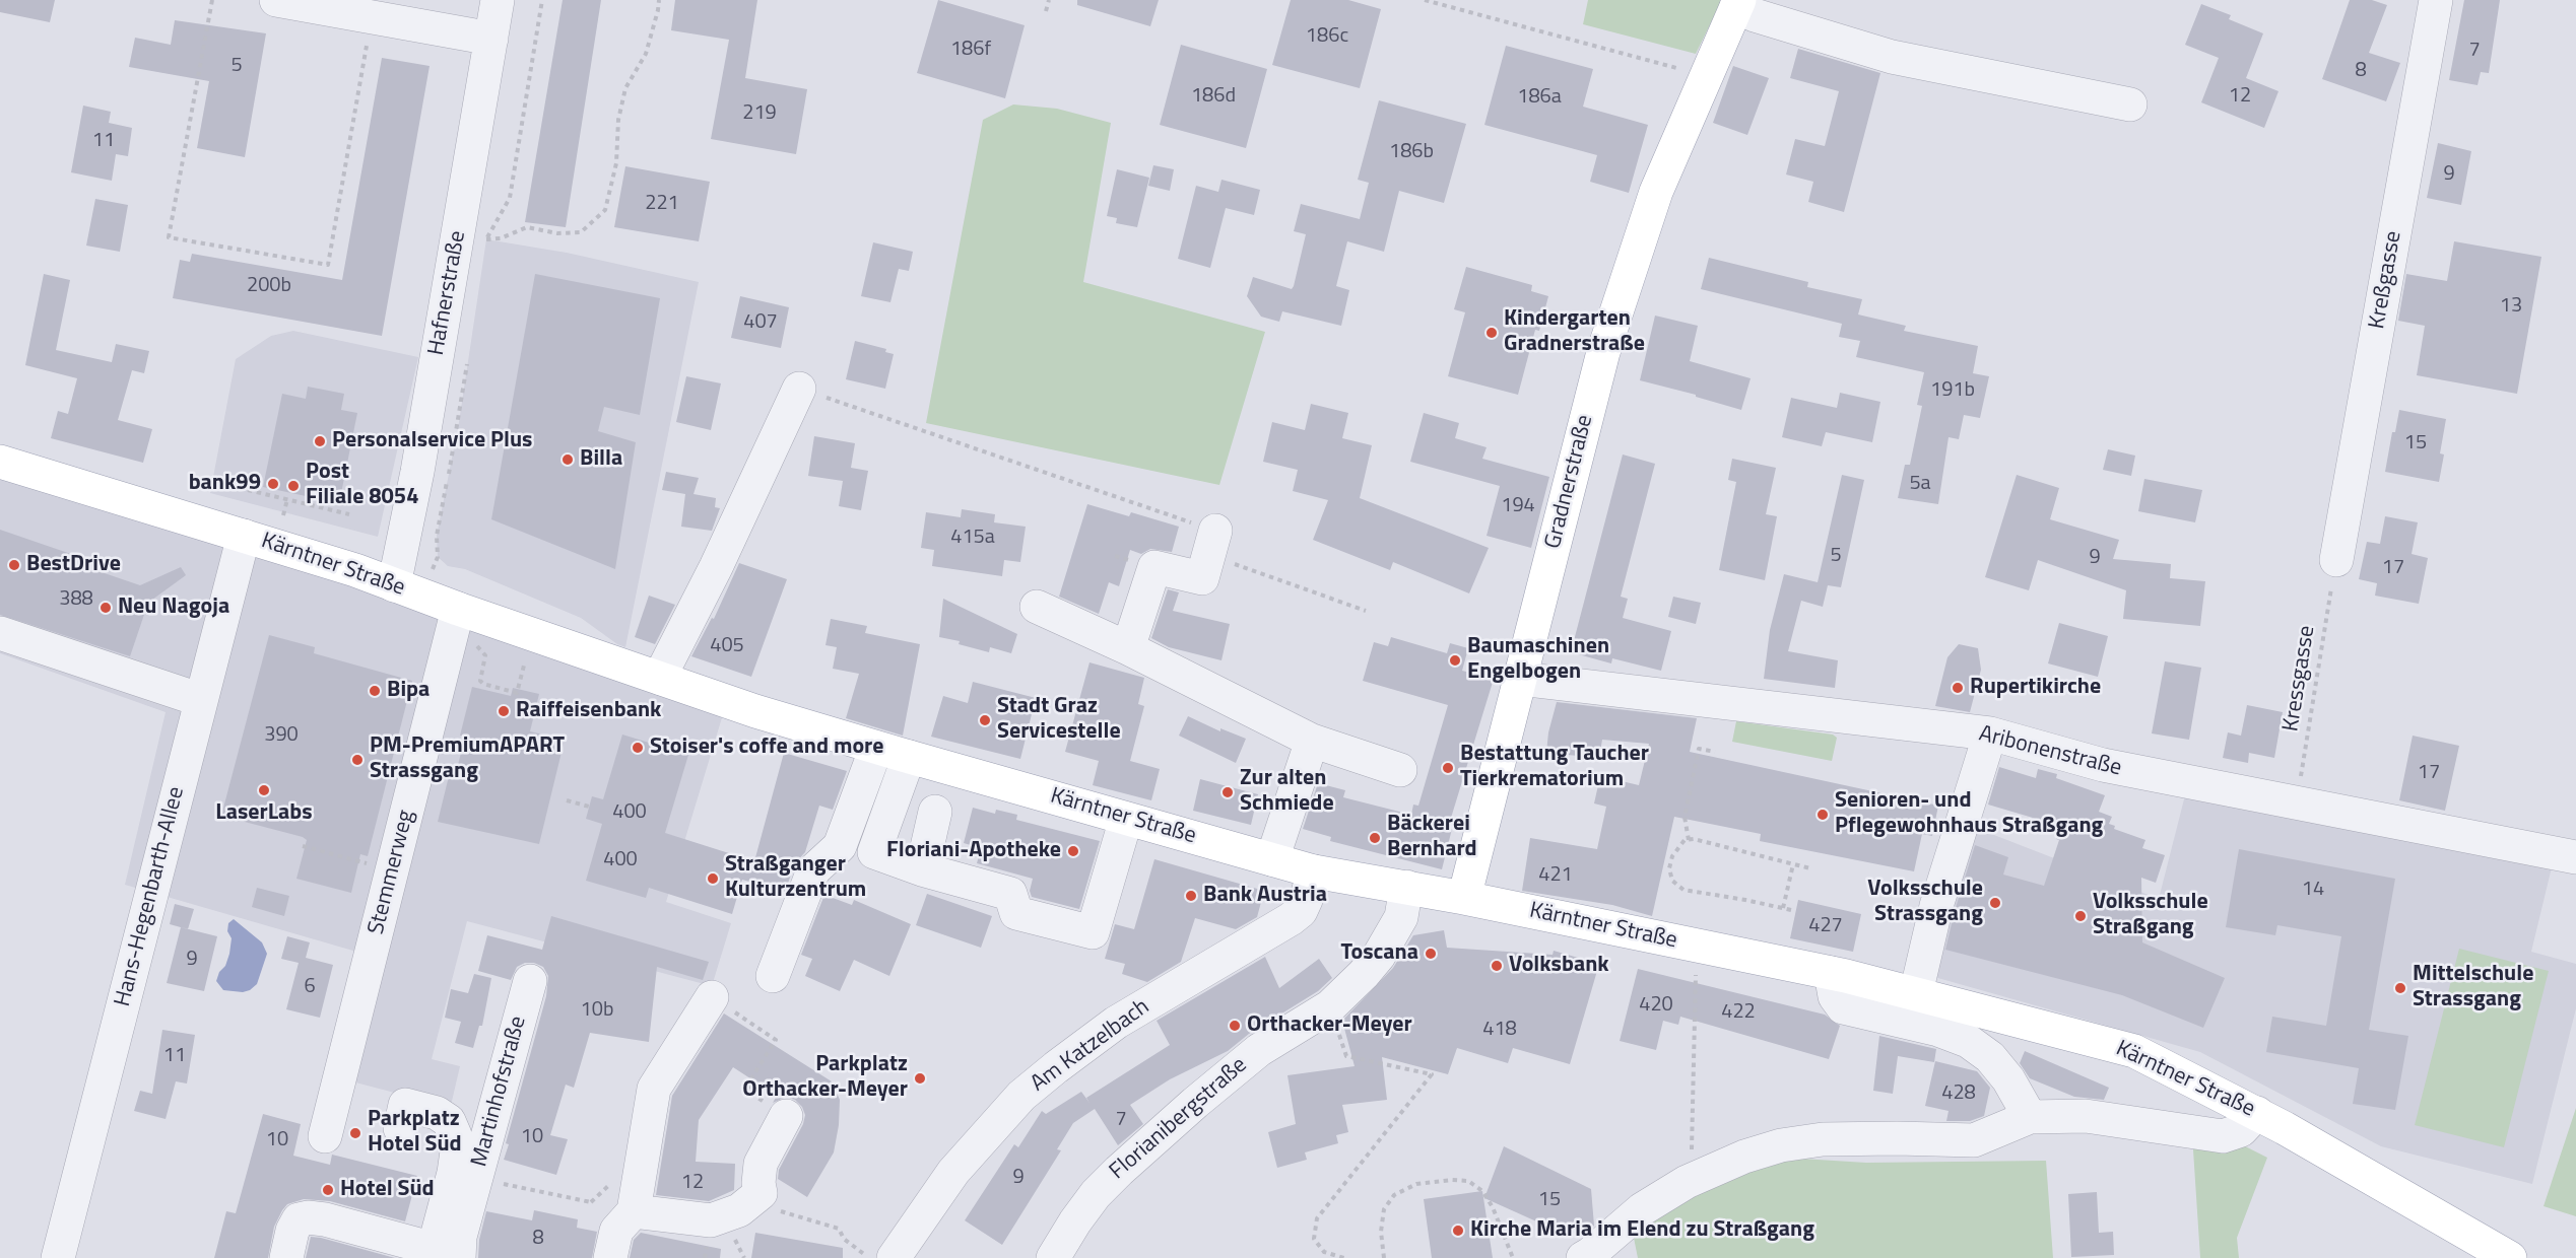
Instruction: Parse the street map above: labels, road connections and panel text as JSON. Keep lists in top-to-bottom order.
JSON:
{
  "streets": {
    "main road": ["Gradnerstraße", "Kärntner Straße"],
    "street": [
      "Kreßgasse",
      "Hafnerstraße",
      "Aribonenstraße",
      "Stemmerweg",
      "Hans-Hegenbarth-Allee",
      "Am Katzelbach",
      "Martinhofstraße",
      "Florianibergstraße"
    ],
    "path": ["Kressgasse"]
  },
  "crossings": [
    ["Kreßgasse", "Kressgasse"],
    ["Hafnerstraße", "Kärntner Straße"],
    ["Gradnerstraße", "Kärntner Straße"],
    ["Gradnerstraße", "Aribonenstraße"],
    ["Kärntner Straße", "Stemmerweg"],
    ["Kärntner Straße", "Hans-Hegenbarth-Allee"],
    ["Kärntner Straße", "Am Katzelbach"],
    ["Kärntner Straße", "Florianibergstraße"],
    ["Kressgasse", "Aribonenstraße"]
  ],
  "places": [
    "Kindergarten Gradnerstraße",
    "Personalservice Plus",
    "Billa",
    "bank99",
    "Post Filiale 8054",
    "BestDrive",
    "Neu Nagoja",
    "Baumaschinen Engelbogen",
    "Rupertikirche",
    "Bipa",
    "Raiffeisenbank",
    "Stadt Graz Servicestelle",
    "Stoiser's coffe and more",
    "PM-PremiumAPART Strassgang",
    "Bestattung Taucher Tierkrematorium",
    "LaserLabs",
    "Zur alten Schmiede",
    "Senioren- und Pflegewohnhaus Straßgang",
    "Bäckerei Bernhard",
    "Floriani-Apotheke",
    "Straßganger Kulturzentrum",
    "Bank Austria",
    "Volksschule Strassgang",
    "Volksschule Straßgang",
    "Toscana",
    "Volksbank",
    "Mittelschule Strassgang",
    "Orthacker-Meyer",
    "Parkplatz Orthacker-Meyer",
    "Parkplatz Hotel Süd",
    "Hotel Süd",
    "Kirche Maria im Elend zu Straßgang"
  ],
  "house_numbers": [
    "186c",
    "186f",
    "7",
    "5",
    "8",
    "186d",
    "12",
    "186a",
    "219",
    "11",
    "186b",
    "9",
    "221",
    "200b",
    "13",
    "407",
    "191b",
    "15",
    "5a",
    "194",
    "415a",
    "5",
    "9",
    "17",
    "388",
    "405",
    "390",
    "17",
    "400",
    "400",
    "421",
    "14",
    "427",
    "9",
    "6",
    "420",
    "10b",
    "422",
    "418",
    "11",
    "428",
    "7",
    "10",
    "10",
    "9",
    "12",
    "15",
    "8"
  ]
}
